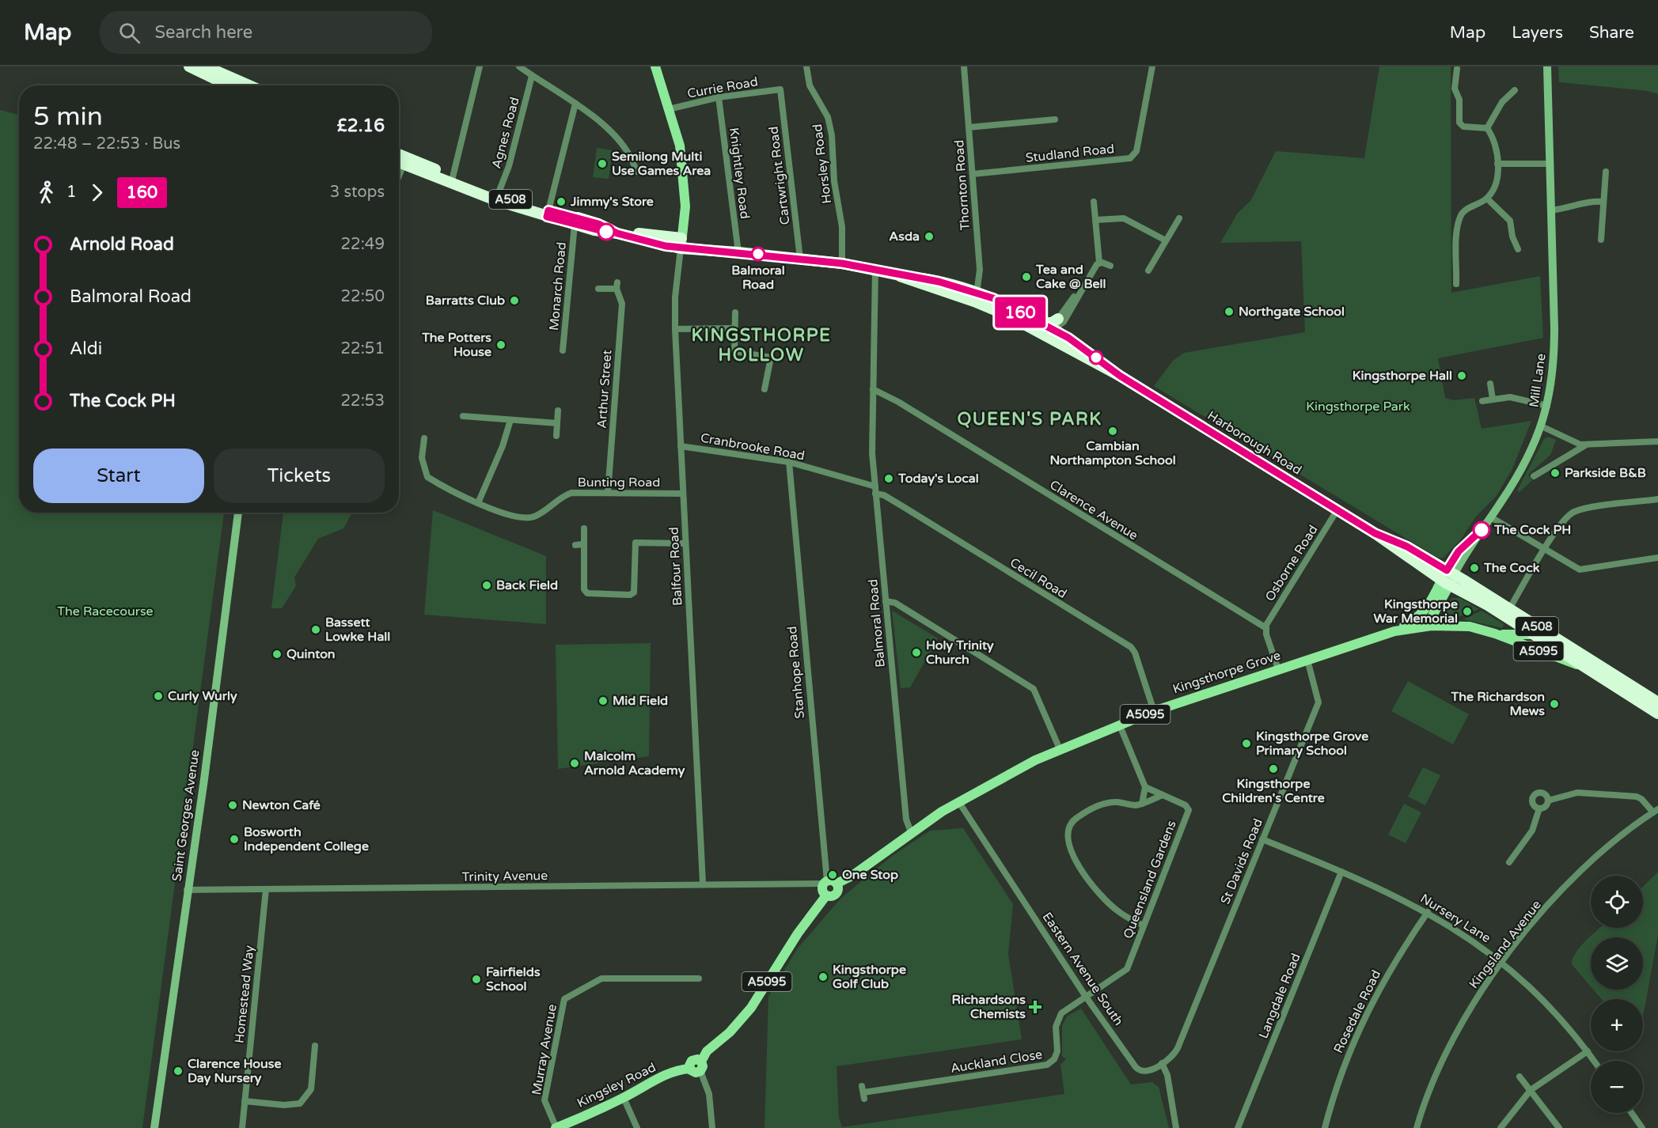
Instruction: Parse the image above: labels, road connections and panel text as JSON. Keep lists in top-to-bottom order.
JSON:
{
  "streets": {
    "highway": ["A508", "Harborough Road"],
    "main road": ["A5095", "Kingsthorpe Grove", "Kingsley Road"],
    "street": [
      "Currie Road",
      "Agnes Road",
      "Studland Road",
      "Horsley Road",
      "Knightley Road",
      "Cartwright Road",
      "Thornton Road",
      "Monarch Road",
      "Mill Lane",
      "Arthur Street",
      "Cranbrooke Road",
      "Bunting Road",
      "Clarence Avenue",
      "Osborne Road",
      "Balfour Road",
      "Cecil Road",
      "Balmoral Road",
      "Stanhope Road",
      "Saint Georges Avenue",
      "St Davids Road",
      "Trinity Avenue",
      "Queensland Gardens",
      "Nursery Lane",
      "Kingsland Avenue",
      "Eastern Avenue South",
      "Homestead Way",
      "Langdale Road",
      "Rosedale Road",
      "Murray Avenue",
      "Auckland Close"
    ]
  },
  "crossings": [
    ["Currie Road", "Knightley Road"],
    ["Currie Road", "Cartwright Road"],
    ["Agnes Road", "A508"],
    ["Studland Road", "Thornton Road"],
    ["Horsley Road", "A508"],
    ["Knightley Road", "A508"],
    ["Cartwright Road", "A508"],
    ["Thornton Road", "A508"],
    ["A508", "Monarch Road"],
    ["A508", "Harborough Road"],
    ["A508", "Balfour Road"],
    ["A508", "Balmoral Road"],
    ["Mill Lane", "Harborough Road"],
    ["Mill Lane", "A5095"],
    ["Arthur Street", "Bunting Road"],
    ["Harborough Road", "Osborne Road"],
    ["Harborough Road", "A5095"],
    ["Harborough Road", "Kingsthorpe Grove"],
    ["Cranbrooke Road", "Balfour Road"],
    ["Cranbrooke Road", "Cecil Road"],
    ["Cranbrooke Road", "Balmoral Road"],
    ["Cranbrooke Road", "Stanhope Road"],
    ["Bunting Road", "Balfour Road"],
    ["Clarence Avenue", "Osborne Road"],
    ["Clarence Avenue", "Balmoral Road"],
    ["Balfour Road", "Trinity Avenue"],
    ["Cecil Road", "Balmoral Road"],
    ["Cecil Road", "Kingsthorpe Grove"],
    ["Balmoral Road", "Kingsthorpe Grove"],
    ["A5095", "Kingsthorpe Grove"],
    ["Stanhope Road", "Kingsthorpe Grove"],
    ["Stanhope Road", "Trinity Avenue"],
    ["Kingsthorpe Grove", "St Davids Road"],
    ["Kingsthorpe Grove", "Trinity Avenue"],
    ["Kingsthorpe Grove", "Eastern Avenue South"],
    ["Kingsthorpe Grove", "Kingsley Road"],
    ["Saint Georges Avenue", "Trinity Avenue"],
    ["St Davids Road", "Nursery Lane"],
    ["St Davids Road", "Eastern Avenue South"],
    ["Trinity Avenue", "Homestead Way"],
    ["Queensland Gardens", "Eastern Avenue South"],
    ["Queensland Gardens", "Auckland Close"],
    ["Nursery Lane", "Kingsland Avenue"],
    ["Nursery Lane", "Langdale Road"],
    ["Nursery Lane", "Rosedale Road"],
    ["Eastern Avenue South", "Auckland Close"],
    ["Murray Avenue", "Kingsley Road"]
  ],
  "districts": ["KINGSTHORPE HOLLOW", "QUEEN'S PARK"],
  "parks": ["Kingsthorpe Park", "The Racecourse"],
  "places": {
    "other": [
      "Semilong Multi Use Games Area",
      "Jimmy's Store",
      "Asda",
      "Balmoral Road",
      "Tea and Cake @ Bell",
      "Barratts Club",
      "Northgate School",
      "The Potters House",
      "Kingsthorpe Hall",
      "Cambian Northampton School",
      "Parkside B&B",
      "Today's Local",
      "The Cock PH",
      "The Cock",
      "Back Field",
      "Kingsthorpe War Memorial",
      "Bassett Lowke Hall",
      "Holy Trinity Church",
      "Quinton",
      "Curly Wurly",
      "Mid Field",
      "The Richardson Mews",
      "Kingsthorpe Grove Primary School",
      "Malcolm Arnold Academy",
      "Kingsthorpe Children's Centre",
      "Newton Café",
      "Bosworth Independent College",
      "One Stop",
      "Kingsthorpe Golf Club",
      "Fairfields School",
      "Clarence House Day Nursery"
    ],
    "health": ["Richardsons Chemists"]
  },
  "lines": ["bus line 160"],
  "page": {
    "header": "Map",
    "search": "Search here",
    "nav": ["Map", "Layers", "Share"],
    "on_map": "160",
    "heading": ["5 min", "22:48 – 22:53 · Bus", "£2.16"],
    "legs": ["1", "160", "3 stops"],
    "list": [
      {
        "name": "Arnold Road",
        "value": "22:49"
      },
      {
        "name": "Balmoral Road",
        "value": "22:50"
      },
      {
        "name": "Aldi",
        "value": "22:51"
      },
      {
        "name": "The Cock PH",
        "value": "22:53"
      }
    ],
    "buttons": ["Start", "Tickets"],
    "map_buttons": ["+", "−"]
  }
}
